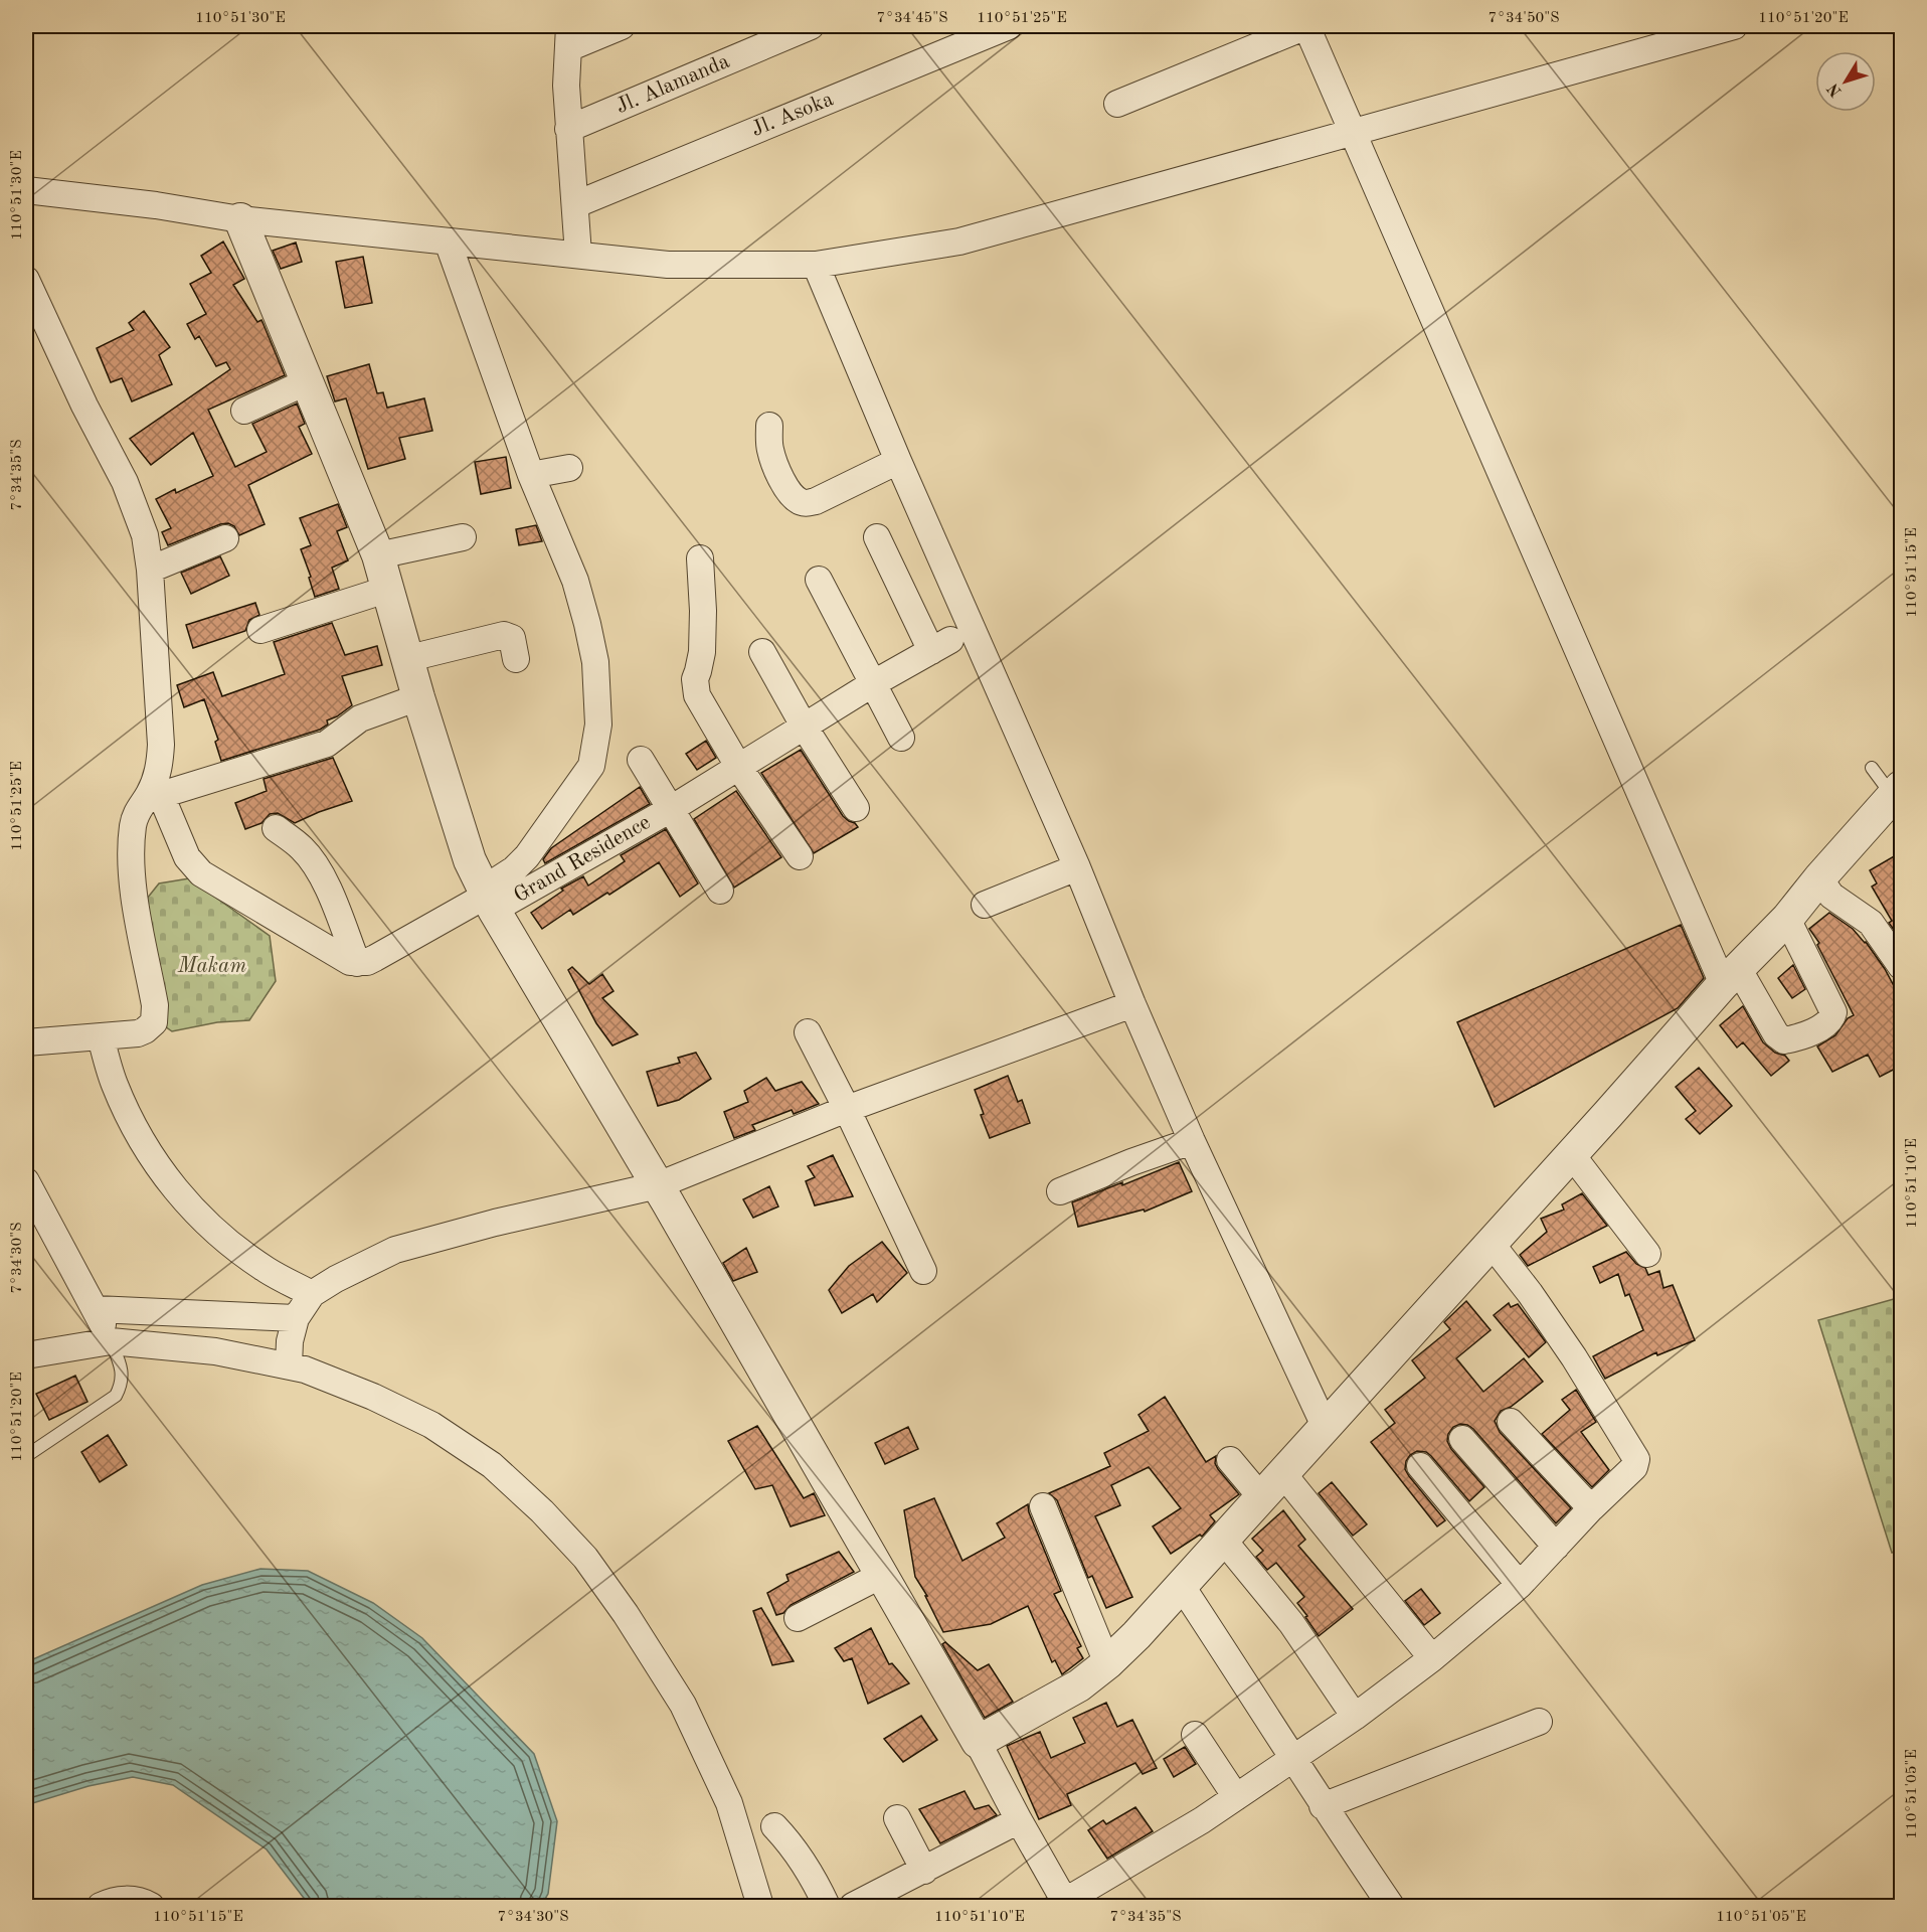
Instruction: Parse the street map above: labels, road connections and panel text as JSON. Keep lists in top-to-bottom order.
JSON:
{
  "streets": {
    "street": ["Jl. Alamanda", "Jl. Asoka", "Grand Residence"]
  },
  "parks": ["Makam"],
  "north": "bottom left",
  "coordinates": [
    "110°51'30\"E",
    "7°34'45\"S",
    "110°51'25\"E",
    "7°34'50\"S",
    "110°51'20\"E",
    "7°34'35\"S",
    "110°51'15\"E",
    "110°51'10\"E",
    "7°34'30\"S",
    "110°51'05\"E"
  ]
}
